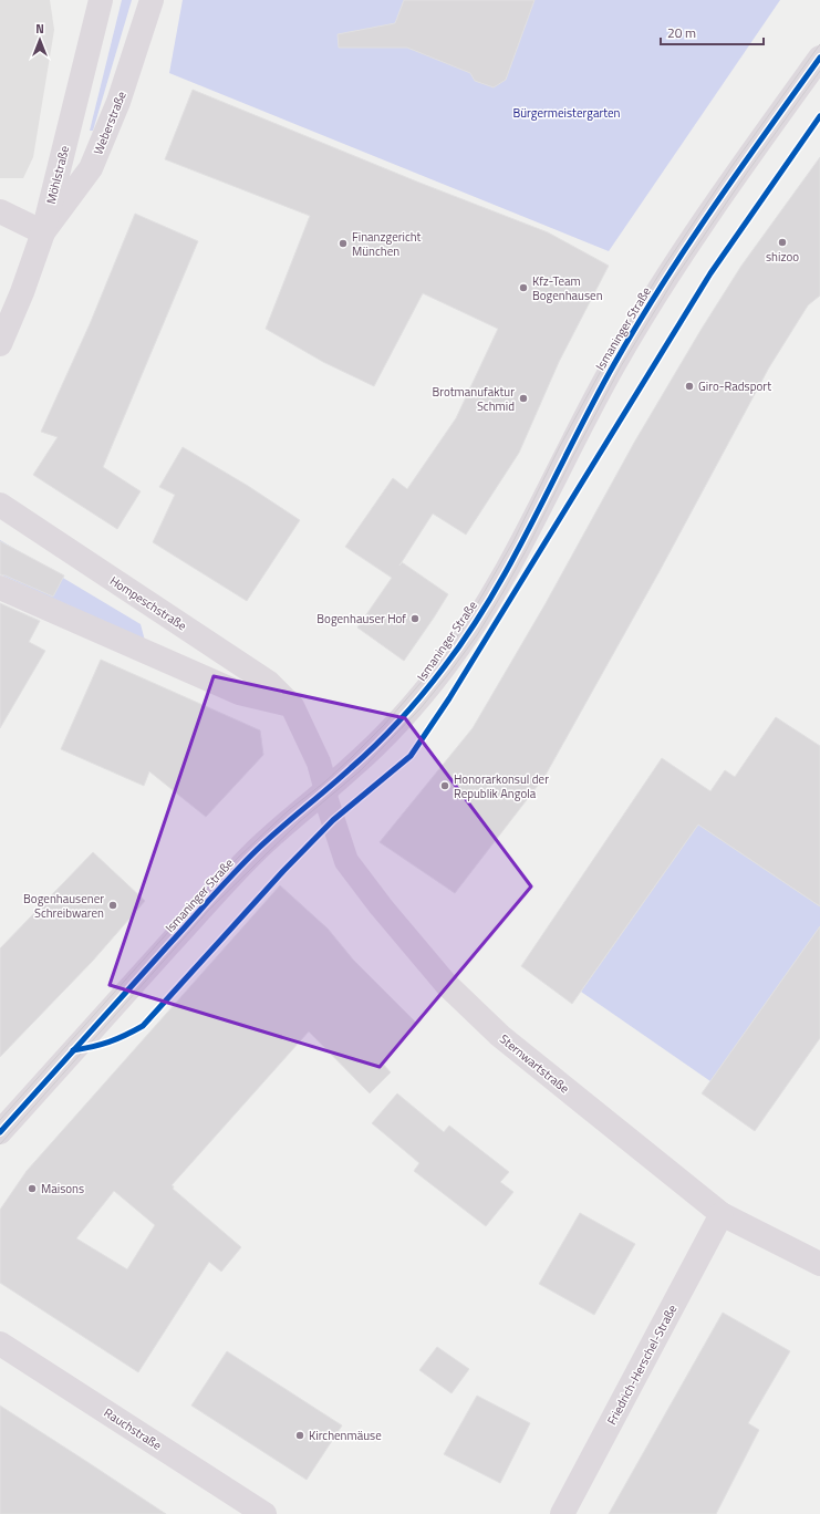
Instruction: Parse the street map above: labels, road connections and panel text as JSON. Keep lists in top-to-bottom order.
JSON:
{
  "streets": {
    "street": [
      "Weberstraße",
      "Möhlstraße",
      "Ismaninger Straße",
      "Hompeschstraße",
      "Sternwartstraße",
      "Friedrich-Herschel-Straße",
      "Rauchstraße"
    ]
  },
  "crossings": [
    ["Weberstraße", "Möhlstraße"],
    ["Ismaninger Straße", "Hompeschstraße"],
    ["Ismaninger Straße", "Sternwartstraße"],
    ["Hompeschstraße", "Sternwartstraße"],
    ["Sternwartstraße", "Friedrich-Herschel-Straße"]
  ],
  "parks": ["Bürgermeistergarten"],
  "places": [
    "shizoo",
    "Finanzgericht München",
    "Kfz-Team Bogenhausen",
    "Giro-Radsport",
    "Brotmanufaktur Schmid",
    "Bogenhauser Hof",
    "Honorarkonsul der Republik Angola",
    "Bogenhausener Schreibwaren",
    "Maisons",
    "Kirchenmäuse"
  ],
  "scale_bar": "20 m",
  "north": "top"
}
